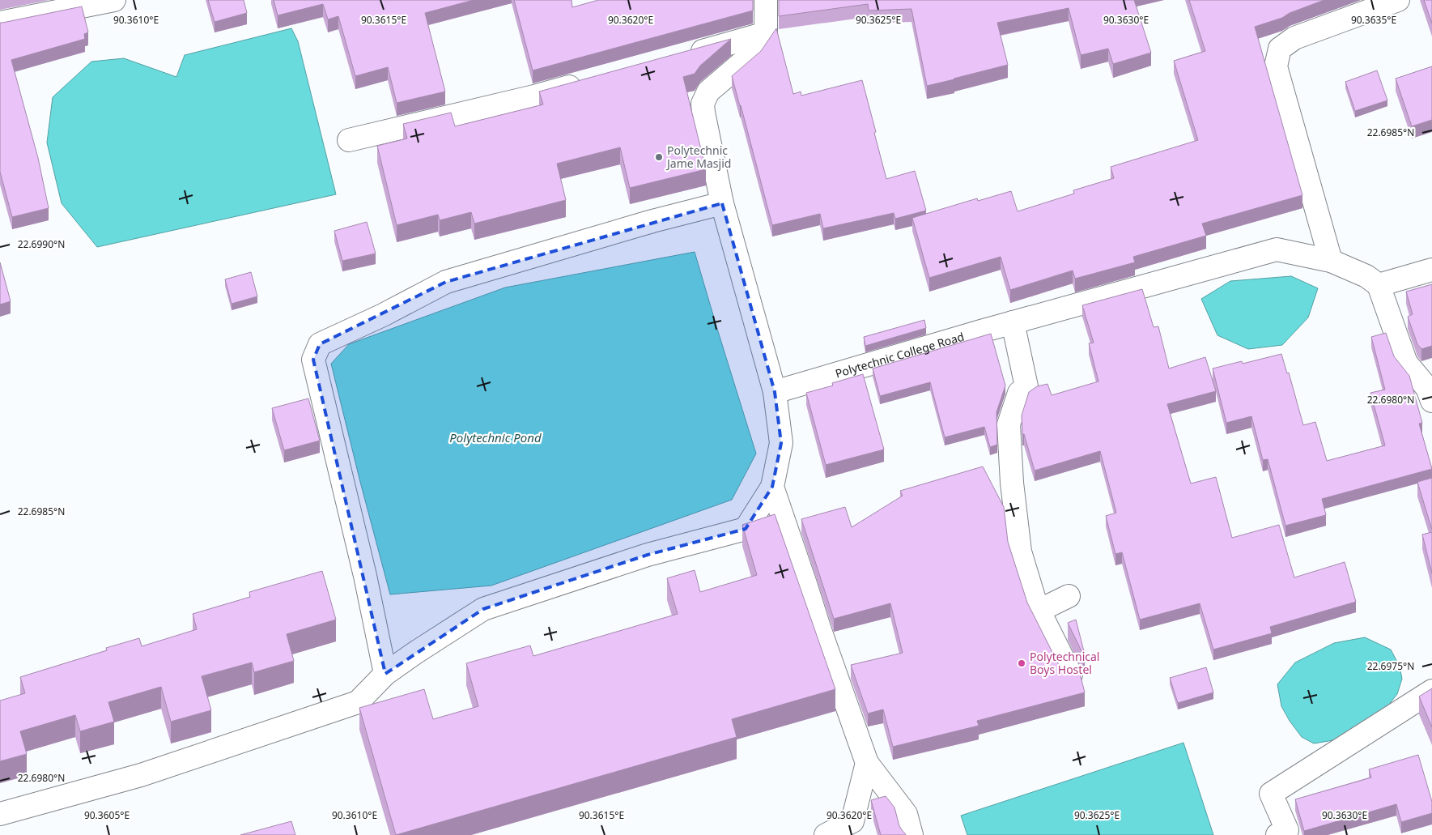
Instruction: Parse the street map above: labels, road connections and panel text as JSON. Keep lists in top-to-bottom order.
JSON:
{
  "streets": {
    "street": ["Polytechnic College Road"]
  },
  "water": ["Polytechnic Pond"],
  "places": ["Polytechnic Jame Masjid", "Polytechnical Boys Hostel"],
  "coordinates": [
    "90.3610°E",
    "90.3615°E",
    "90.3620°E",
    "90.3625°E",
    "90.3630°E",
    "90.3635°E",
    "22.6985°N",
    "22.6990°N",
    "22.6980°N",
    "22.6975°N",
    "90.3605°E"
  ]
}
